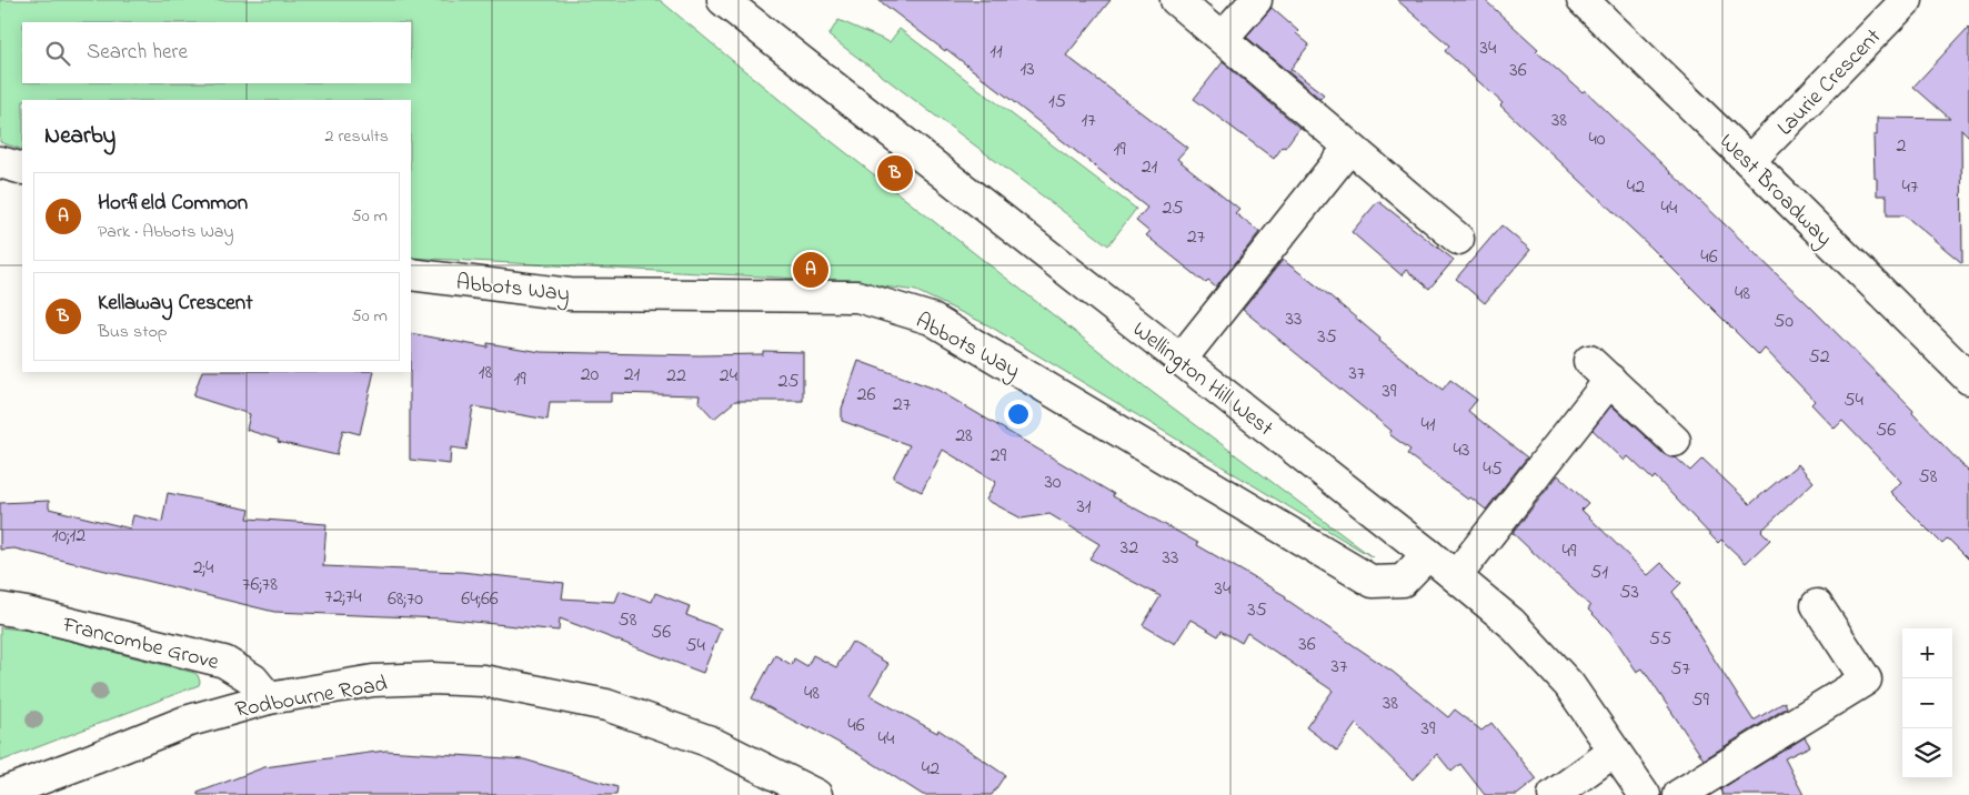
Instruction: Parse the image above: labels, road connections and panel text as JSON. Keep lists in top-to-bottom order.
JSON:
{
  "streets": {
    "street": [
      "Laurie Crescent",
      "West Broadway",
      "Abbots Way",
      "Wellington Hill West",
      "Francombe Grove",
      "Rodbourne Road"
    ]
  },
  "crossings": [
    ["Laurie Crescent", "West Broadway"],
    ["Abbots Way", "Wellington Hill West"],
    ["Francombe Grove", "Rodbourne Road"]
  ],
  "house_numbers": [
    "34",
    "11",
    "13",
    "36",
    "15",
    "17",
    "38",
    "40",
    "2",
    "19",
    "21",
    "42",
    "47",
    "25",
    "44",
    "27",
    "46",
    "48",
    "33",
    "50",
    "35",
    "52",
    "18",
    "37",
    "20",
    "21",
    "22",
    "24",
    "19",
    "25",
    "39",
    "26",
    "54",
    "27",
    "41",
    "56",
    "28",
    "43",
    "29",
    "45",
    "58",
    "30",
    "31",
    "10;12",
    "32",
    "49",
    "33",
    "2;4",
    "51",
    "76;78",
    "34",
    "53",
    "72;74",
    "68;70",
    "64;66",
    "35",
    "58",
    "56",
    "55",
    "36",
    "54",
    "37",
    "57",
    "48",
    "59",
    "38",
    "46",
    "39",
    "44",
    "42"
  ],
  "page": {
    "search": "Search here",
    "heading": ["Nearby", "2 results"],
    "pins": ["B", "A"],
    "list": [
      {
        "mark": "A",
        "name": "Horfield Common",
        "note": "Park · Abbots Way",
        "value": "50 m"
      },
      {
        "mark": "B",
        "name": "Kellaway Crescent",
        "note": "Bus stop",
        "value": "50 m"
      }
    ],
    "map_buttons": ["+", "−"]
  }
}
